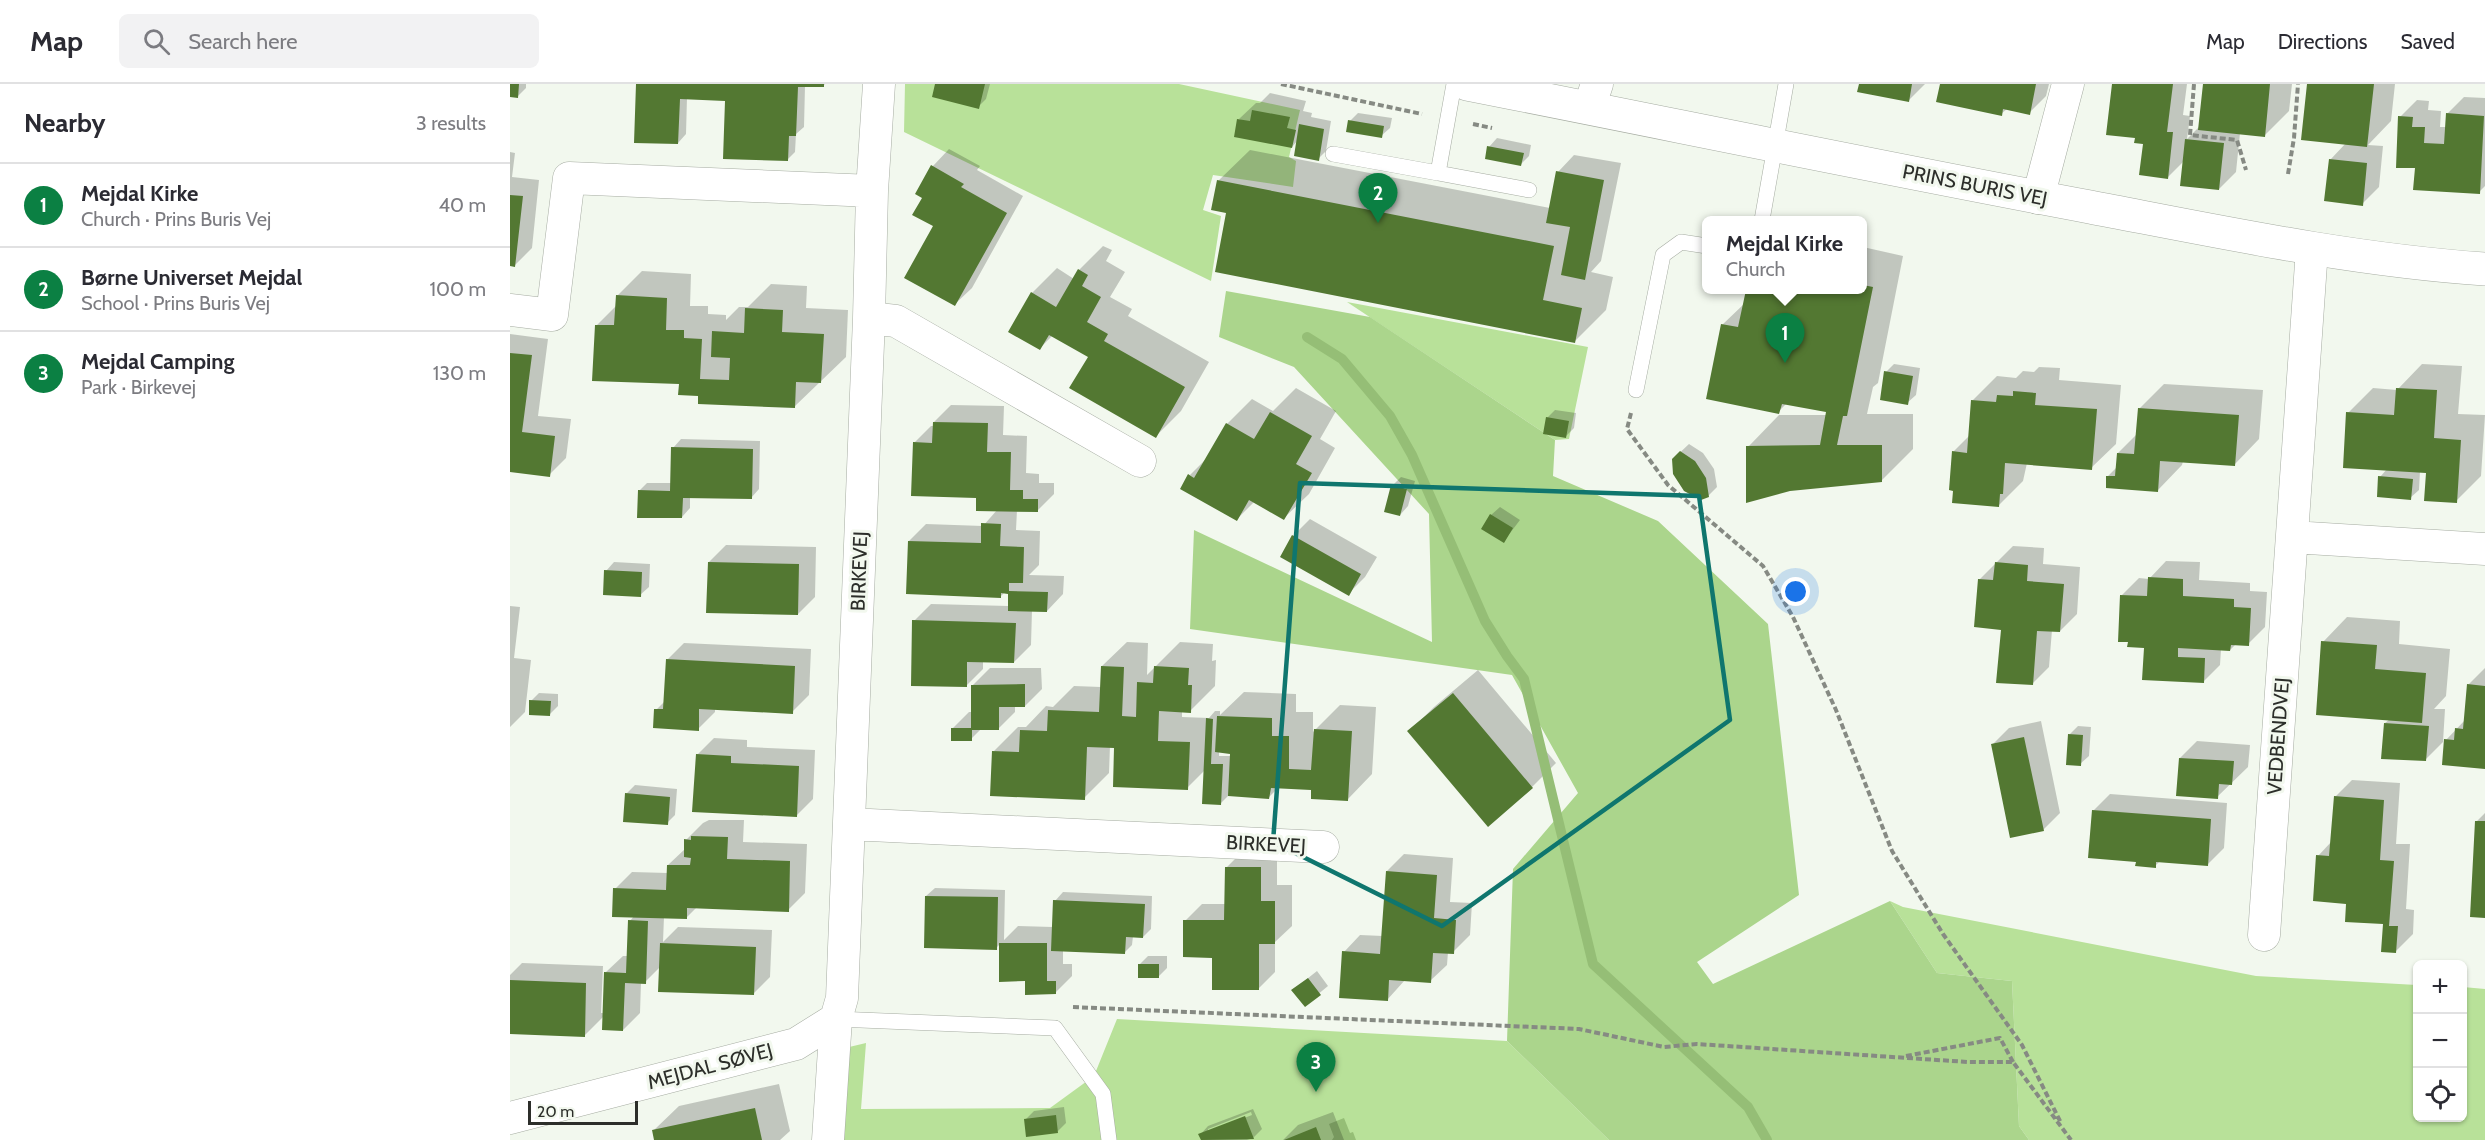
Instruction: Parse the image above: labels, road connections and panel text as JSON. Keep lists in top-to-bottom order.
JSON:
{
  "streets": {
    "street": [
      "PRINS BURIS VEJ",
      "BIRKEVEJ",
      "VEDBENDVEJ",
      "MEJDAL SØVEJ"
    ]
  },
  "crossings": [
    ["PRINS BURIS VEJ", "VEDBENDVEJ"],
    ["BIRKEVEJ", "MEJDAL SØVEJ"]
  ],
  "scale_bar": "20 m",
  "page": {
    "header": "Map",
    "search": "Search here",
    "nav": ["Map", "Directions", "Saved"],
    "heading": ["Nearby", "3 results"],
    "list": [
      {
        "mark": "1",
        "name": "Mejdal Kirke",
        "note": "Church · Prins Buris Vej",
        "value": "40 m"
      },
      {
        "mark": "2",
        "name": "Børne Universet Mejdal",
        "note": "School · Prins Buris Vej",
        "value": "100 m"
      },
      {
        "mark": "3",
        "name": "Mejdal Camping",
        "note": "Park · Birkevej",
        "value": "130 m"
      }
    ],
    "pins": ["2", "1", "3"],
    "popup": ["Mejdal Kirke", "Church"],
    "map_buttons": ["+", "−"],
    "scale": "20 m"
  }
}
